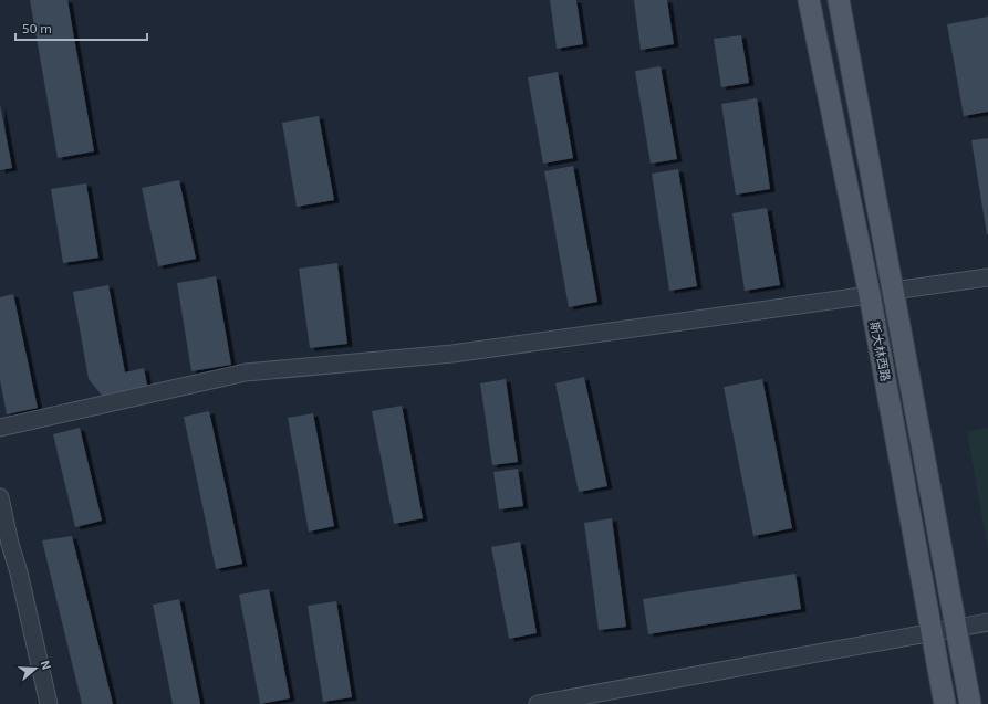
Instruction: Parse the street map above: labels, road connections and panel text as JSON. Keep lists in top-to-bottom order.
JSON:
{
  "streets": {
    "main road": ["斯大林西路"]
  },
  "scale_bar": "50 m",
  "north": "right"
}
